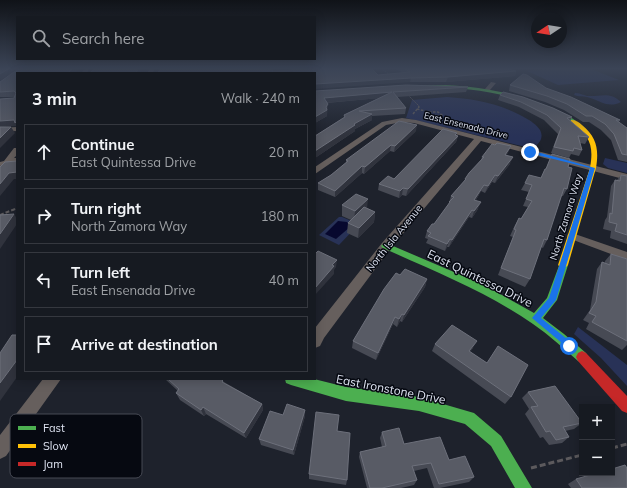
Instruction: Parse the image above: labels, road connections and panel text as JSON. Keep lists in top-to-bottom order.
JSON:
{
  "streets": {
    "street": [
      "East Ensenada Drive",
      "North Zamora Way",
      "North Isla Avenue",
      "East Quintessa Drive",
      "East Ironstone Drive"
    ]
  },
  "crossings": [
    ["East Ensenada Drive", "North Zamora Way"],
    ["East Ensenada Drive", "North Isla Avenue"],
    ["North Zamora Way", "East Quintessa Drive"],
    ["North Isla Avenue", "East Quintessa Drive"]
  ],
  "legend": ["Fast", "Slow", "Jam"],
  "north": "left",
  "page": {
    "search": "Search here",
    "heading": ["3 min", "Walk · 240 m"],
    "list": [
      ["Continue", "East Quintessa Drive", "20 m"],
      ["Turn right", "North Zamora Way", "180 m"],
      ["Turn left", "East Ensenada Drive", "40 m"],
      "Arrive at destination"
    ],
    "map_buttons": ["+", "−"]
  }
}
